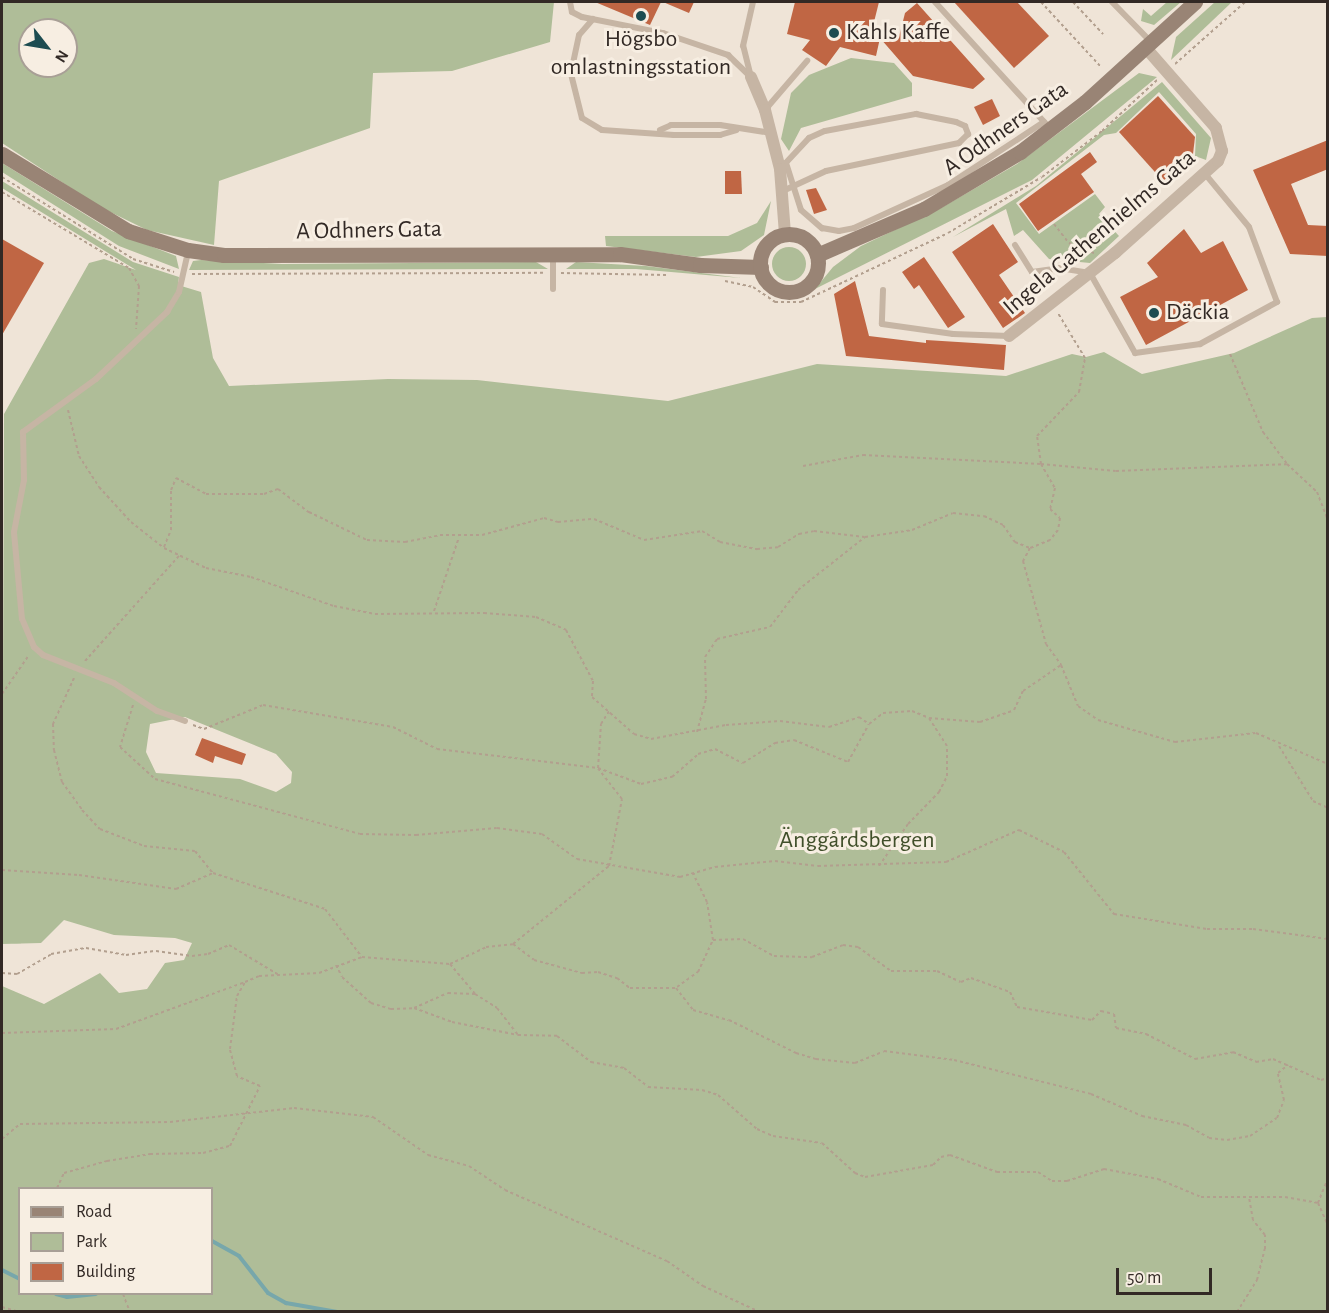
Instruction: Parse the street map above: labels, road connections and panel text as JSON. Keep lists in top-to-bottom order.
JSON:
{
  "streets": {
    "street": ["A Odhners Gata", "Ingela Gathenhielms Gata"]
  },
  "crossings": [
    ["A Odhners Gata", "Ingela Gathenhielms Gata"]
  ],
  "parks": ["Änggårdsbergen"],
  "places": ["Högsbo omlastningsstation", "Kahls Kaffe", "Däckia"],
  "legend": ["Road", "Park", "Building"],
  "scale_bar": "50 m",
  "north": "bottom right"
}
